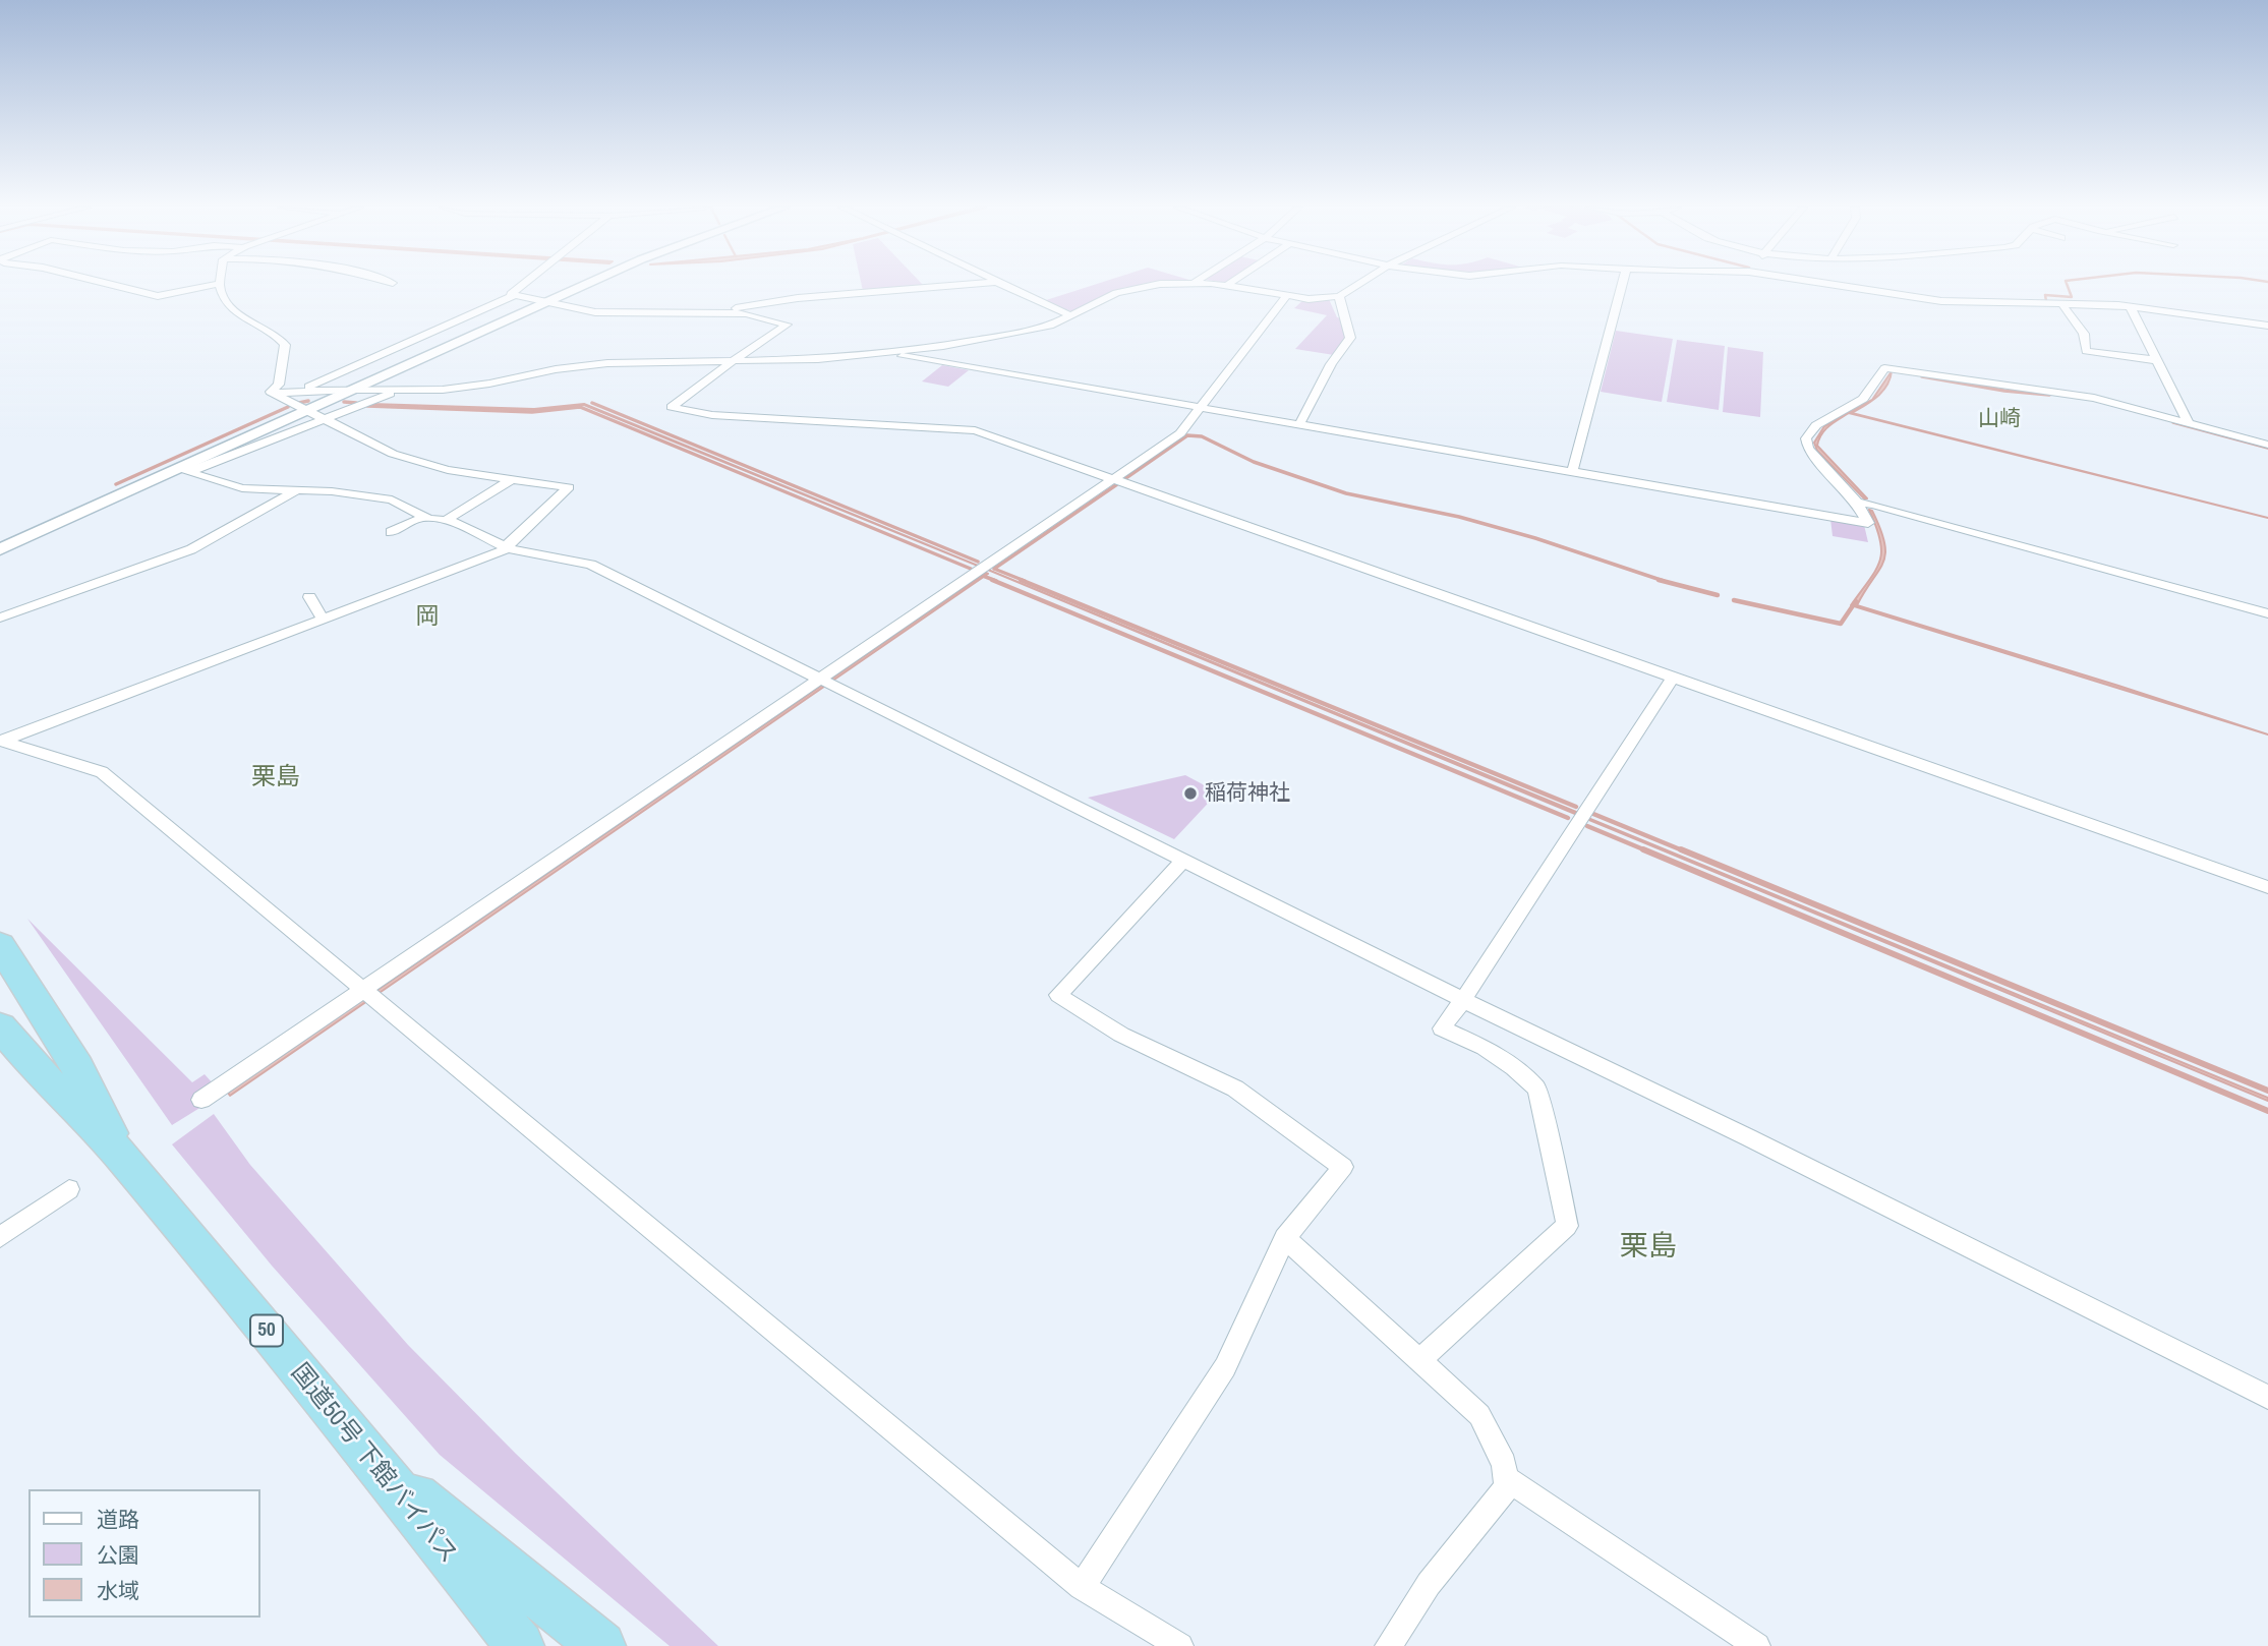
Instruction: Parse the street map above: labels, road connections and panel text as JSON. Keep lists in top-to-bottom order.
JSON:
{
  "streets": {
    "highway": ["50", "国道50号 下館バイパス"]
  },
  "districts": [
    "山崎",
    "岡",
    "栗島",
    "栗島"
  ],
  "places": ["稲荷神社"],
  "legend": ["道路", "公園", "水域"]
}
